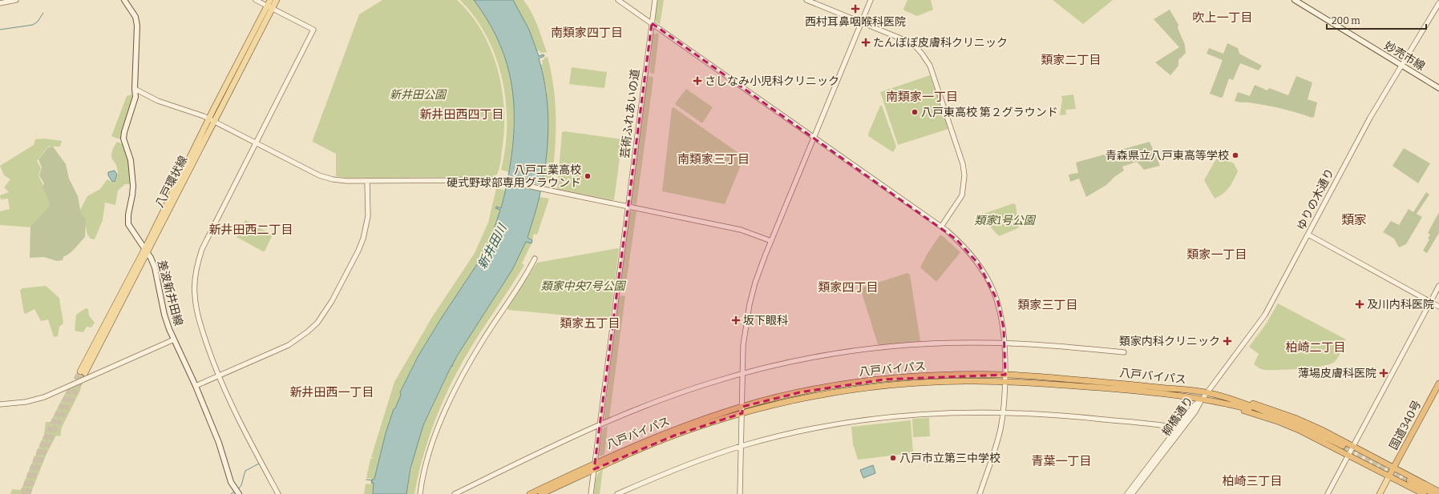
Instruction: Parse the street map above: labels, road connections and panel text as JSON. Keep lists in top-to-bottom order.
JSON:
{
  "streets": {
    "highway": ["八戸バイパス", "国道340号"],
    "main road": ["妙売市線", "八戸環状線", "差波新井田線"],
    "street": ["芸術ふれあいの道", "ゆりの木通り", "柳橋通り"]
  },
  "crossings": [
    ["妙売市線", "ゆりの木通り"],
    ["芸術ふれあいの道", "八戸バイパス"],
    ["八戸環状線", "差波新井田線"],
    ["ゆりの木通り", "八戸バイパス"],
    ["ゆりの木通り", "柳橋通り"],
    ["八戸バイパス", "柳橋通り"]
  ],
  "districts": [
    "吹上一丁目",
    "南類家四丁目",
    "類家二丁目",
    "南類家一丁目",
    "新井田西四丁目",
    "南類家三丁目",
    "類家",
    "新井田西二丁目",
    "類家一丁目",
    "類家四丁目",
    "類家三丁目",
    "類家五丁目",
    "柏崎二丁目",
    "新井田西一丁目",
    "青葉一丁目",
    "柏崎三丁目"
  ],
  "water": ["新井田川"],
  "parks": ["新井田公園", "類家1号公園", "類家中央7号公園"],
  "places": {
    "health": [
      "西村耳鼻咽喉科医院",
      "たんぽぽ皮膚科クリニック",
      "さしなみ小児科クリニック",
      "及川内科医院",
      "坂下眼科",
      "類家内科クリニック",
      "薄場皮膚科医院"
    ],
    "other": [
      "八戸東高校 第２グラウンド",
      "青森県立八戸東高等学校",
      "八戸工業高校 硬式野球部専用グラウンド",
      "八戸市立第三中学校"
    ]
  },
  "scale_bar": "200 m"
}
